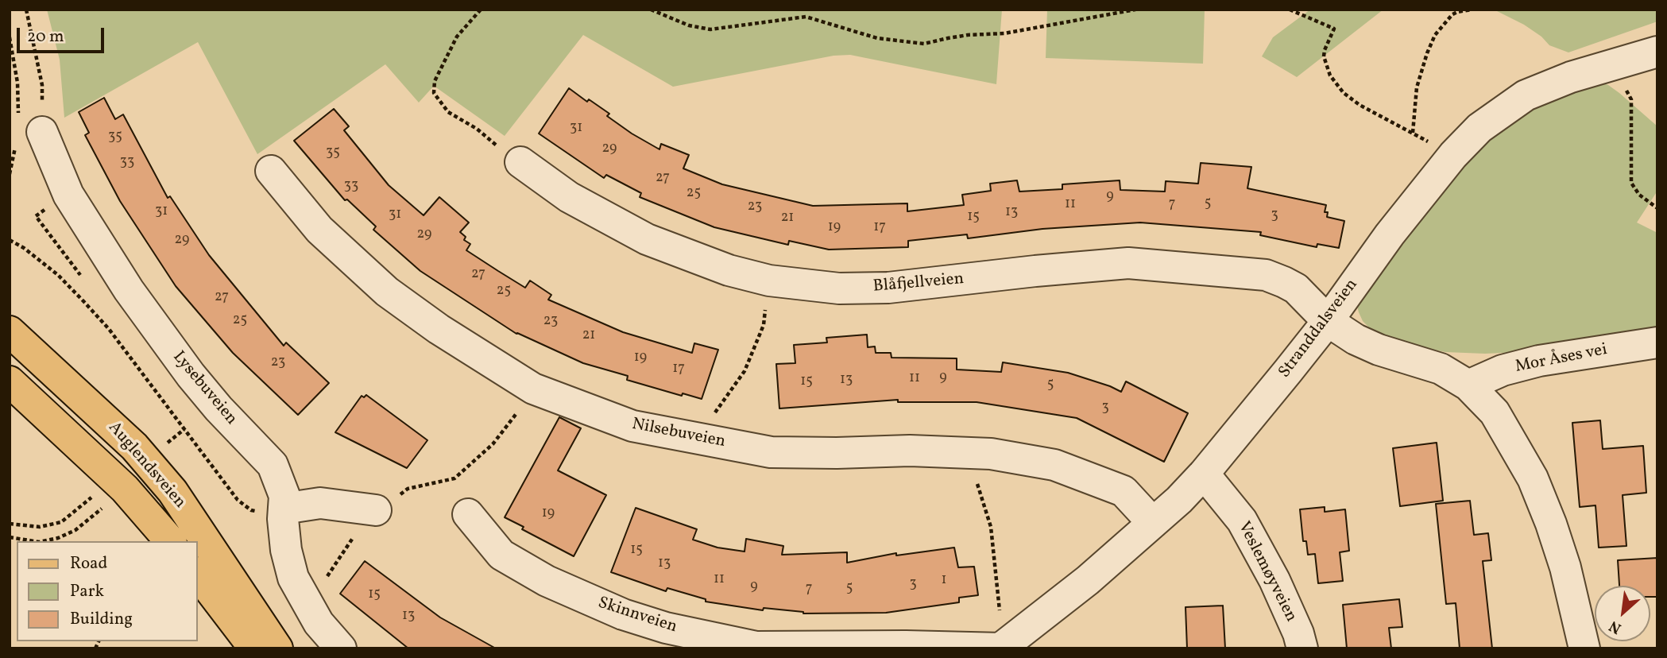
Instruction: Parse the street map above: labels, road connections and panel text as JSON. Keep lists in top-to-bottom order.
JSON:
{
  "streets": {
    "main road": ["Auglendsveien"],
    "street": [
      "Blåfjellveien",
      "Stranddalsveien",
      "Mor Åses vei",
      "Lysebuveien",
      "Nilsebuveien",
      "Veslemøyveien",
      "Skinnveien"
    ]
  },
  "crossings": [
    ["Blåfjellveien", "Stranddalsveien"],
    ["Blåfjellveien", "Mor Åses vei"],
    ["Stranddalsveien", "Nilsebuveien"],
    ["Stranddalsveien", "Veslemøyveien"],
    ["Stranddalsveien", "Skinnveien"]
  ],
  "house_numbers": [
    "31",
    "35",
    "29",
    "35",
    "33",
    "27",
    "33",
    "25",
    "9",
    "5",
    "11",
    "7",
    "23",
    "31",
    "13",
    "31",
    "3",
    "15",
    "21",
    "19",
    "17",
    "29",
    "29",
    "27",
    "25",
    "27",
    "25",
    "23",
    "21",
    "19",
    "23",
    "17",
    "9",
    "11",
    "13",
    "15",
    "5",
    "3",
    "19",
    "15",
    "13",
    "11",
    "1",
    "3",
    "9",
    "5",
    "7",
    "15",
    "13"
  ],
  "legend": ["Road", "Park", "Building"],
  "scale_bar": "20 m",
  "north": "bottom left"
}
